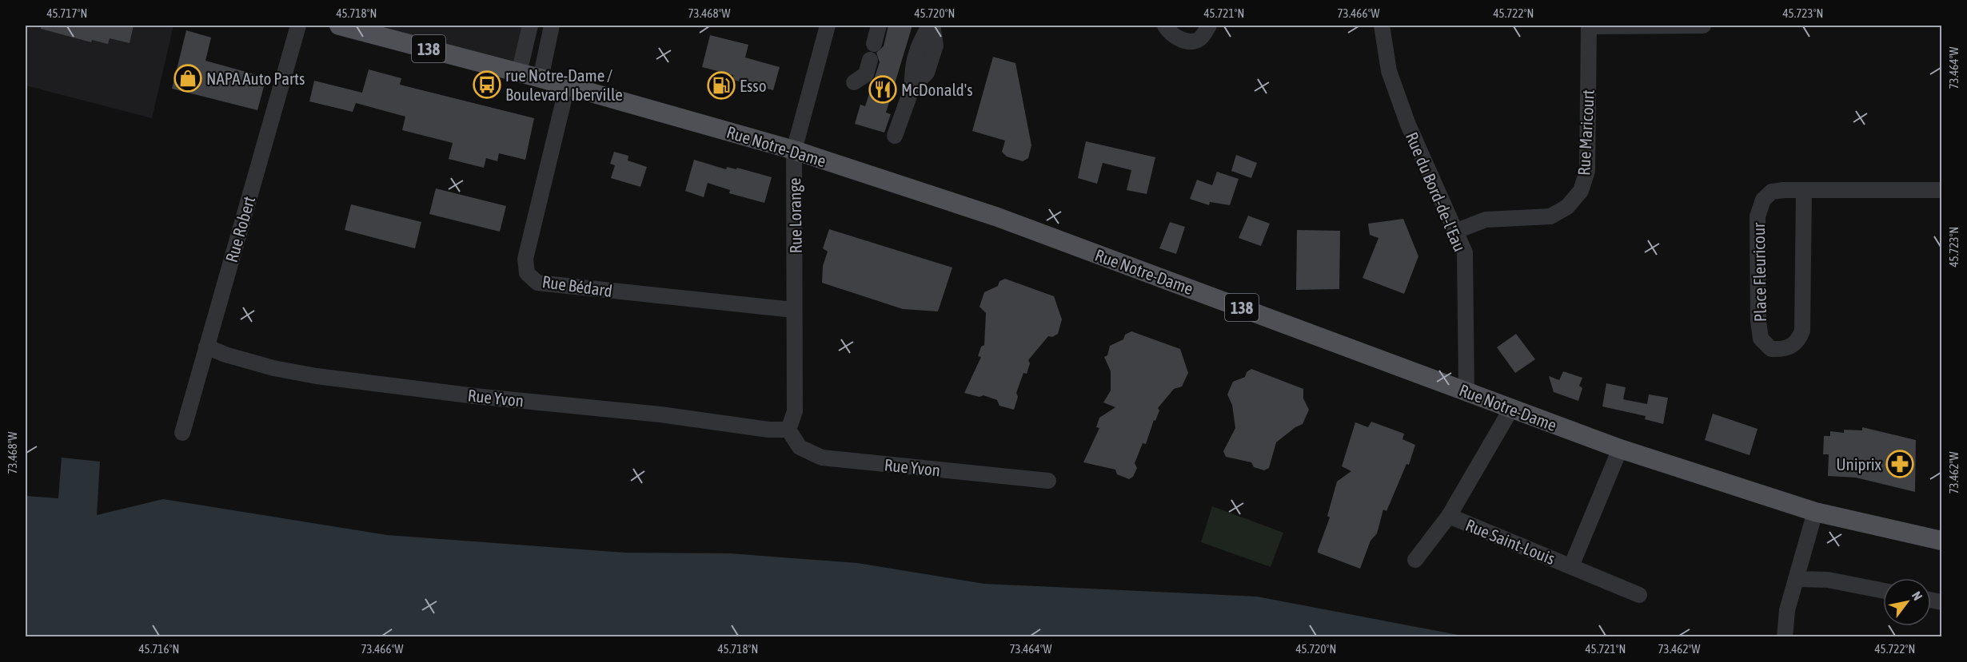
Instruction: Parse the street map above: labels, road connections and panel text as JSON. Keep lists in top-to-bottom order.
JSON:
{
  "streets": {
    "main road": ["138", "Rue Notre-Dame"],
    "street": [
      "Rue Maricourt",
      "Rue du Bord-de-l'Eau",
      "Rue Lorange",
      "Rue Robert",
      "Place Fleuricour",
      "Rue Bédard",
      "Rue Yvon",
      "Rue Saint-Louis"
    ]
  },
  "crossings": [
    ["Rue Maricourt", "Rue du Bord-de-l'Eau"],
    ["Rue Notre-Dame", "Rue du Bord-de-l'Eau"],
    ["Rue Notre-Dame", "Rue Lorange"],
    ["Rue Notre-Dame", "Rue Bédard"],
    ["Rue Notre-Dame", "Rue Saint-Louis"],
    ["Rue Lorange", "Rue Bédard"],
    ["Rue Lorange", "Rue Yvon"],
    ["Rue Robert", "Rue Yvon"]
  ],
  "places": {
    "shop": ["NAPA Auto Parts"],
    "bus stop": ["rue Notre-Dame / Boulevard Iberville"],
    "fuel station": ["Esso"],
    "restaurant": ["McDonald's"],
    "pharmacy": ["Uniprix"]
  },
  "north": "top right",
  "coordinates": [
    "45.717°N",
    "45.718°N",
    "73.468°W",
    "45.720°N",
    "45.721°N",
    "73.466°W",
    "45.722°N",
    "45.723°N",
    "73.464°W",
    "73.462°W",
    "45.716°N"
  ]
}
